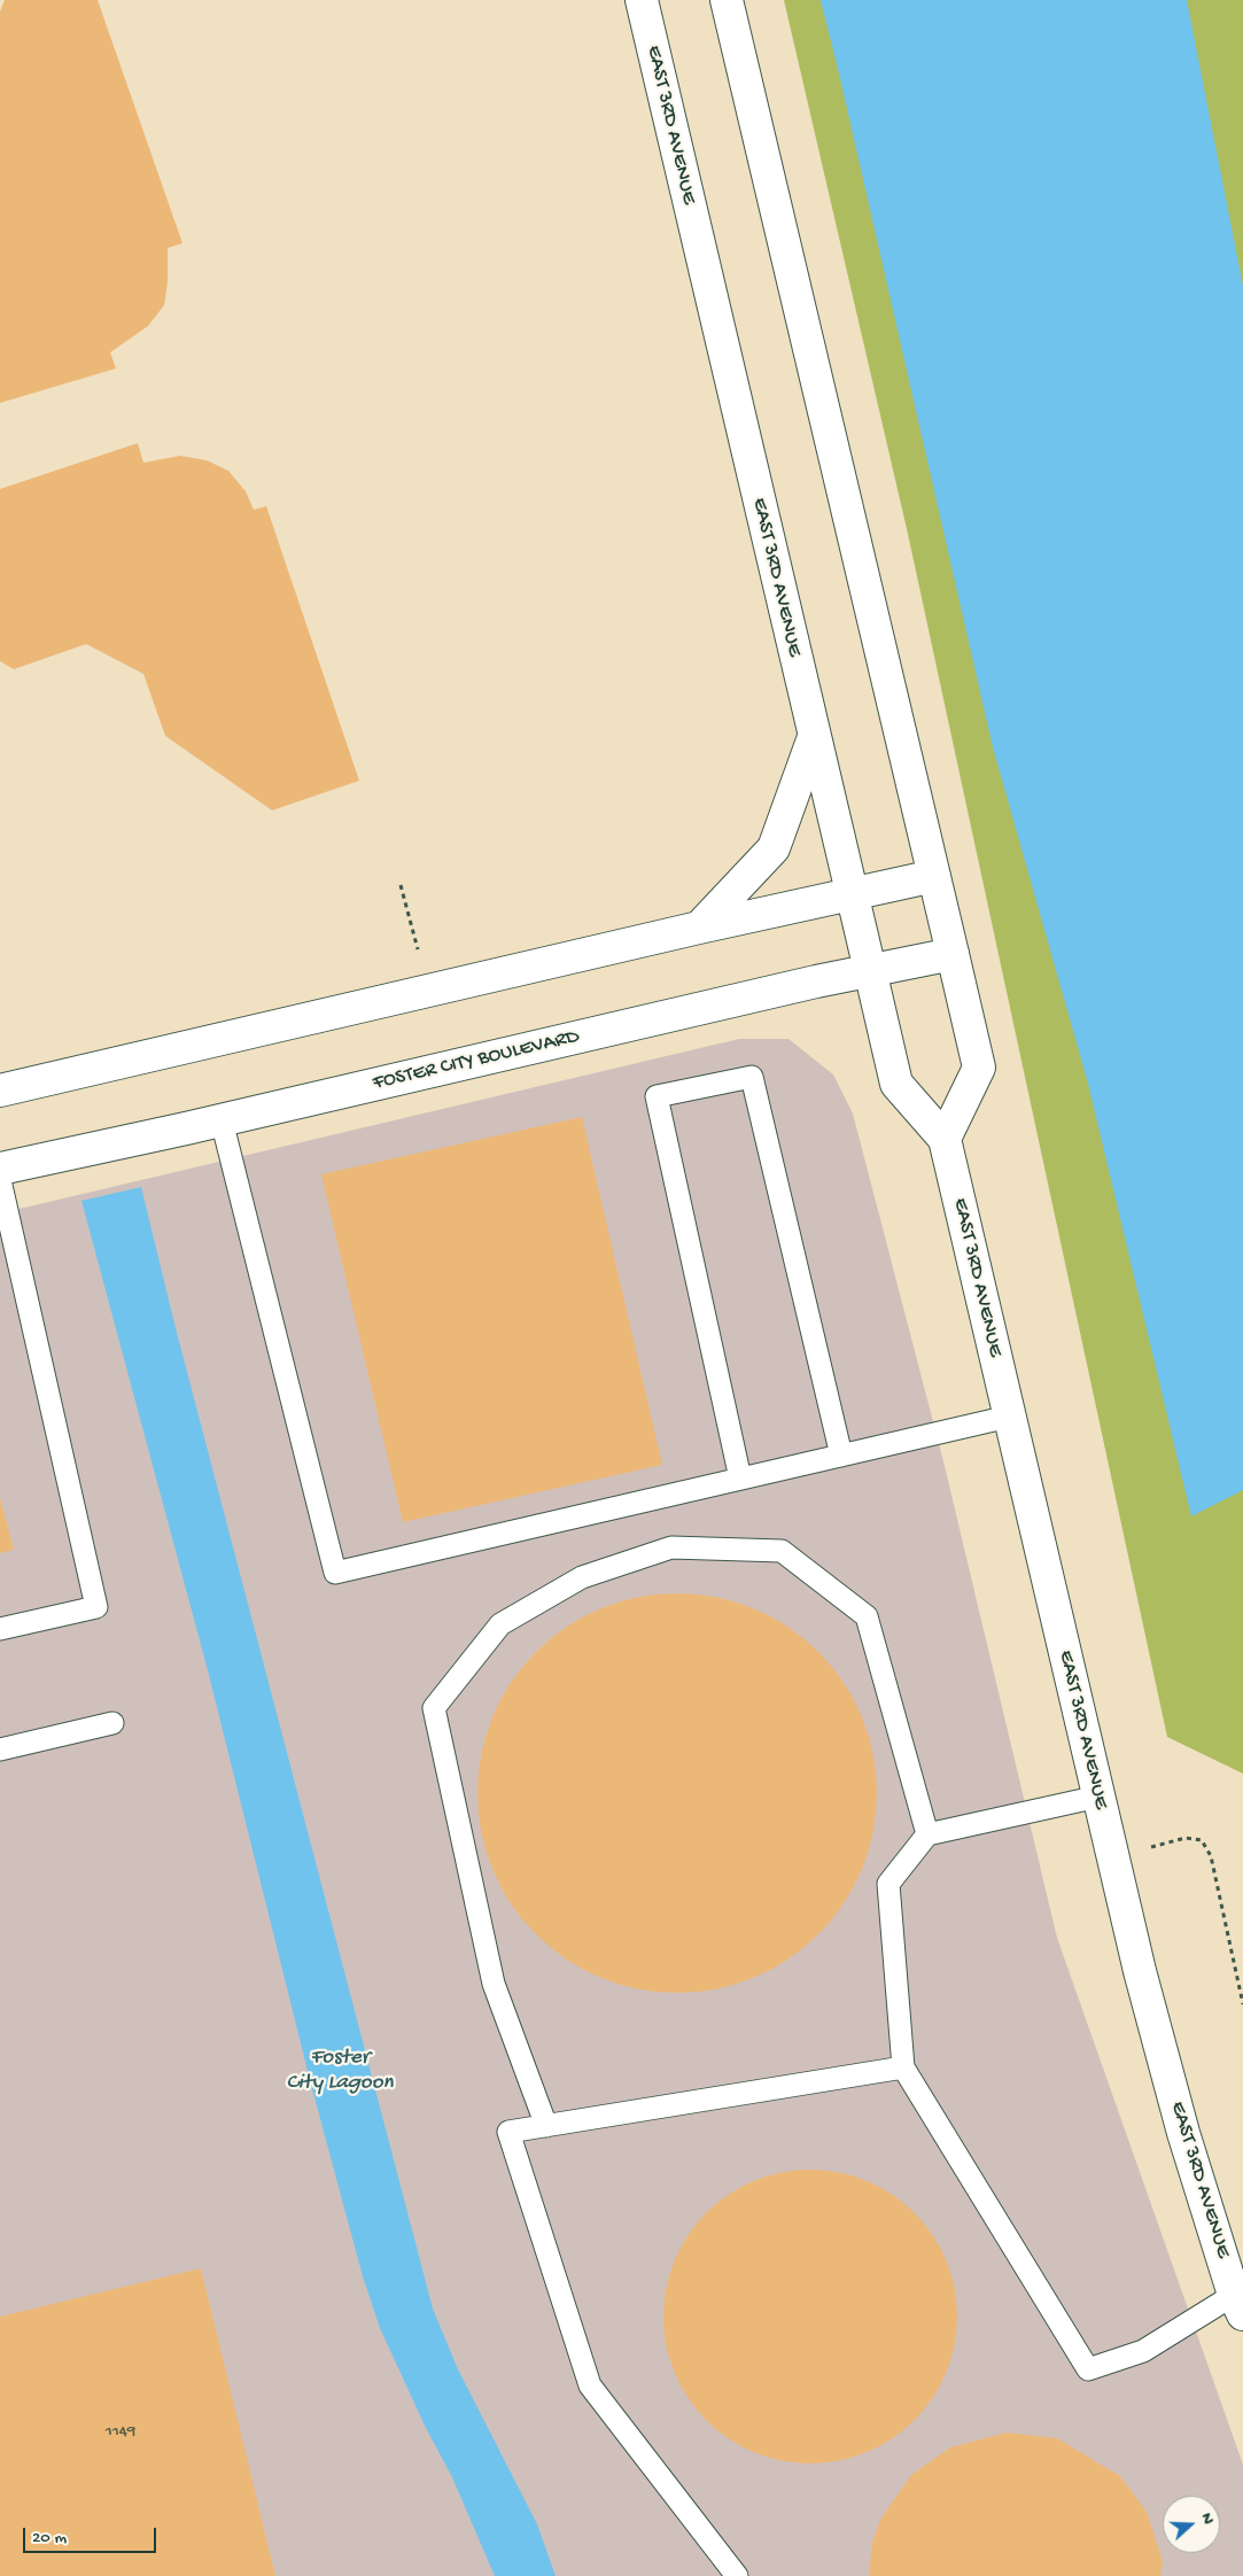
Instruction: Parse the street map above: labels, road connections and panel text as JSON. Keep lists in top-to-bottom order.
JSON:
{
  "streets": {
    "main road": ["EAST 3RD AVENUE", "FOSTER CITY BOULEVARD"]
  },
  "crossings": [
    ["EAST 3RD AVENUE", "FOSTER CITY BOULEVARD"]
  ],
  "water": ["Foster City Lagoon"],
  "house_numbers": ["1149"],
  "scale_bar": "20 m",
  "north": "right"
}
